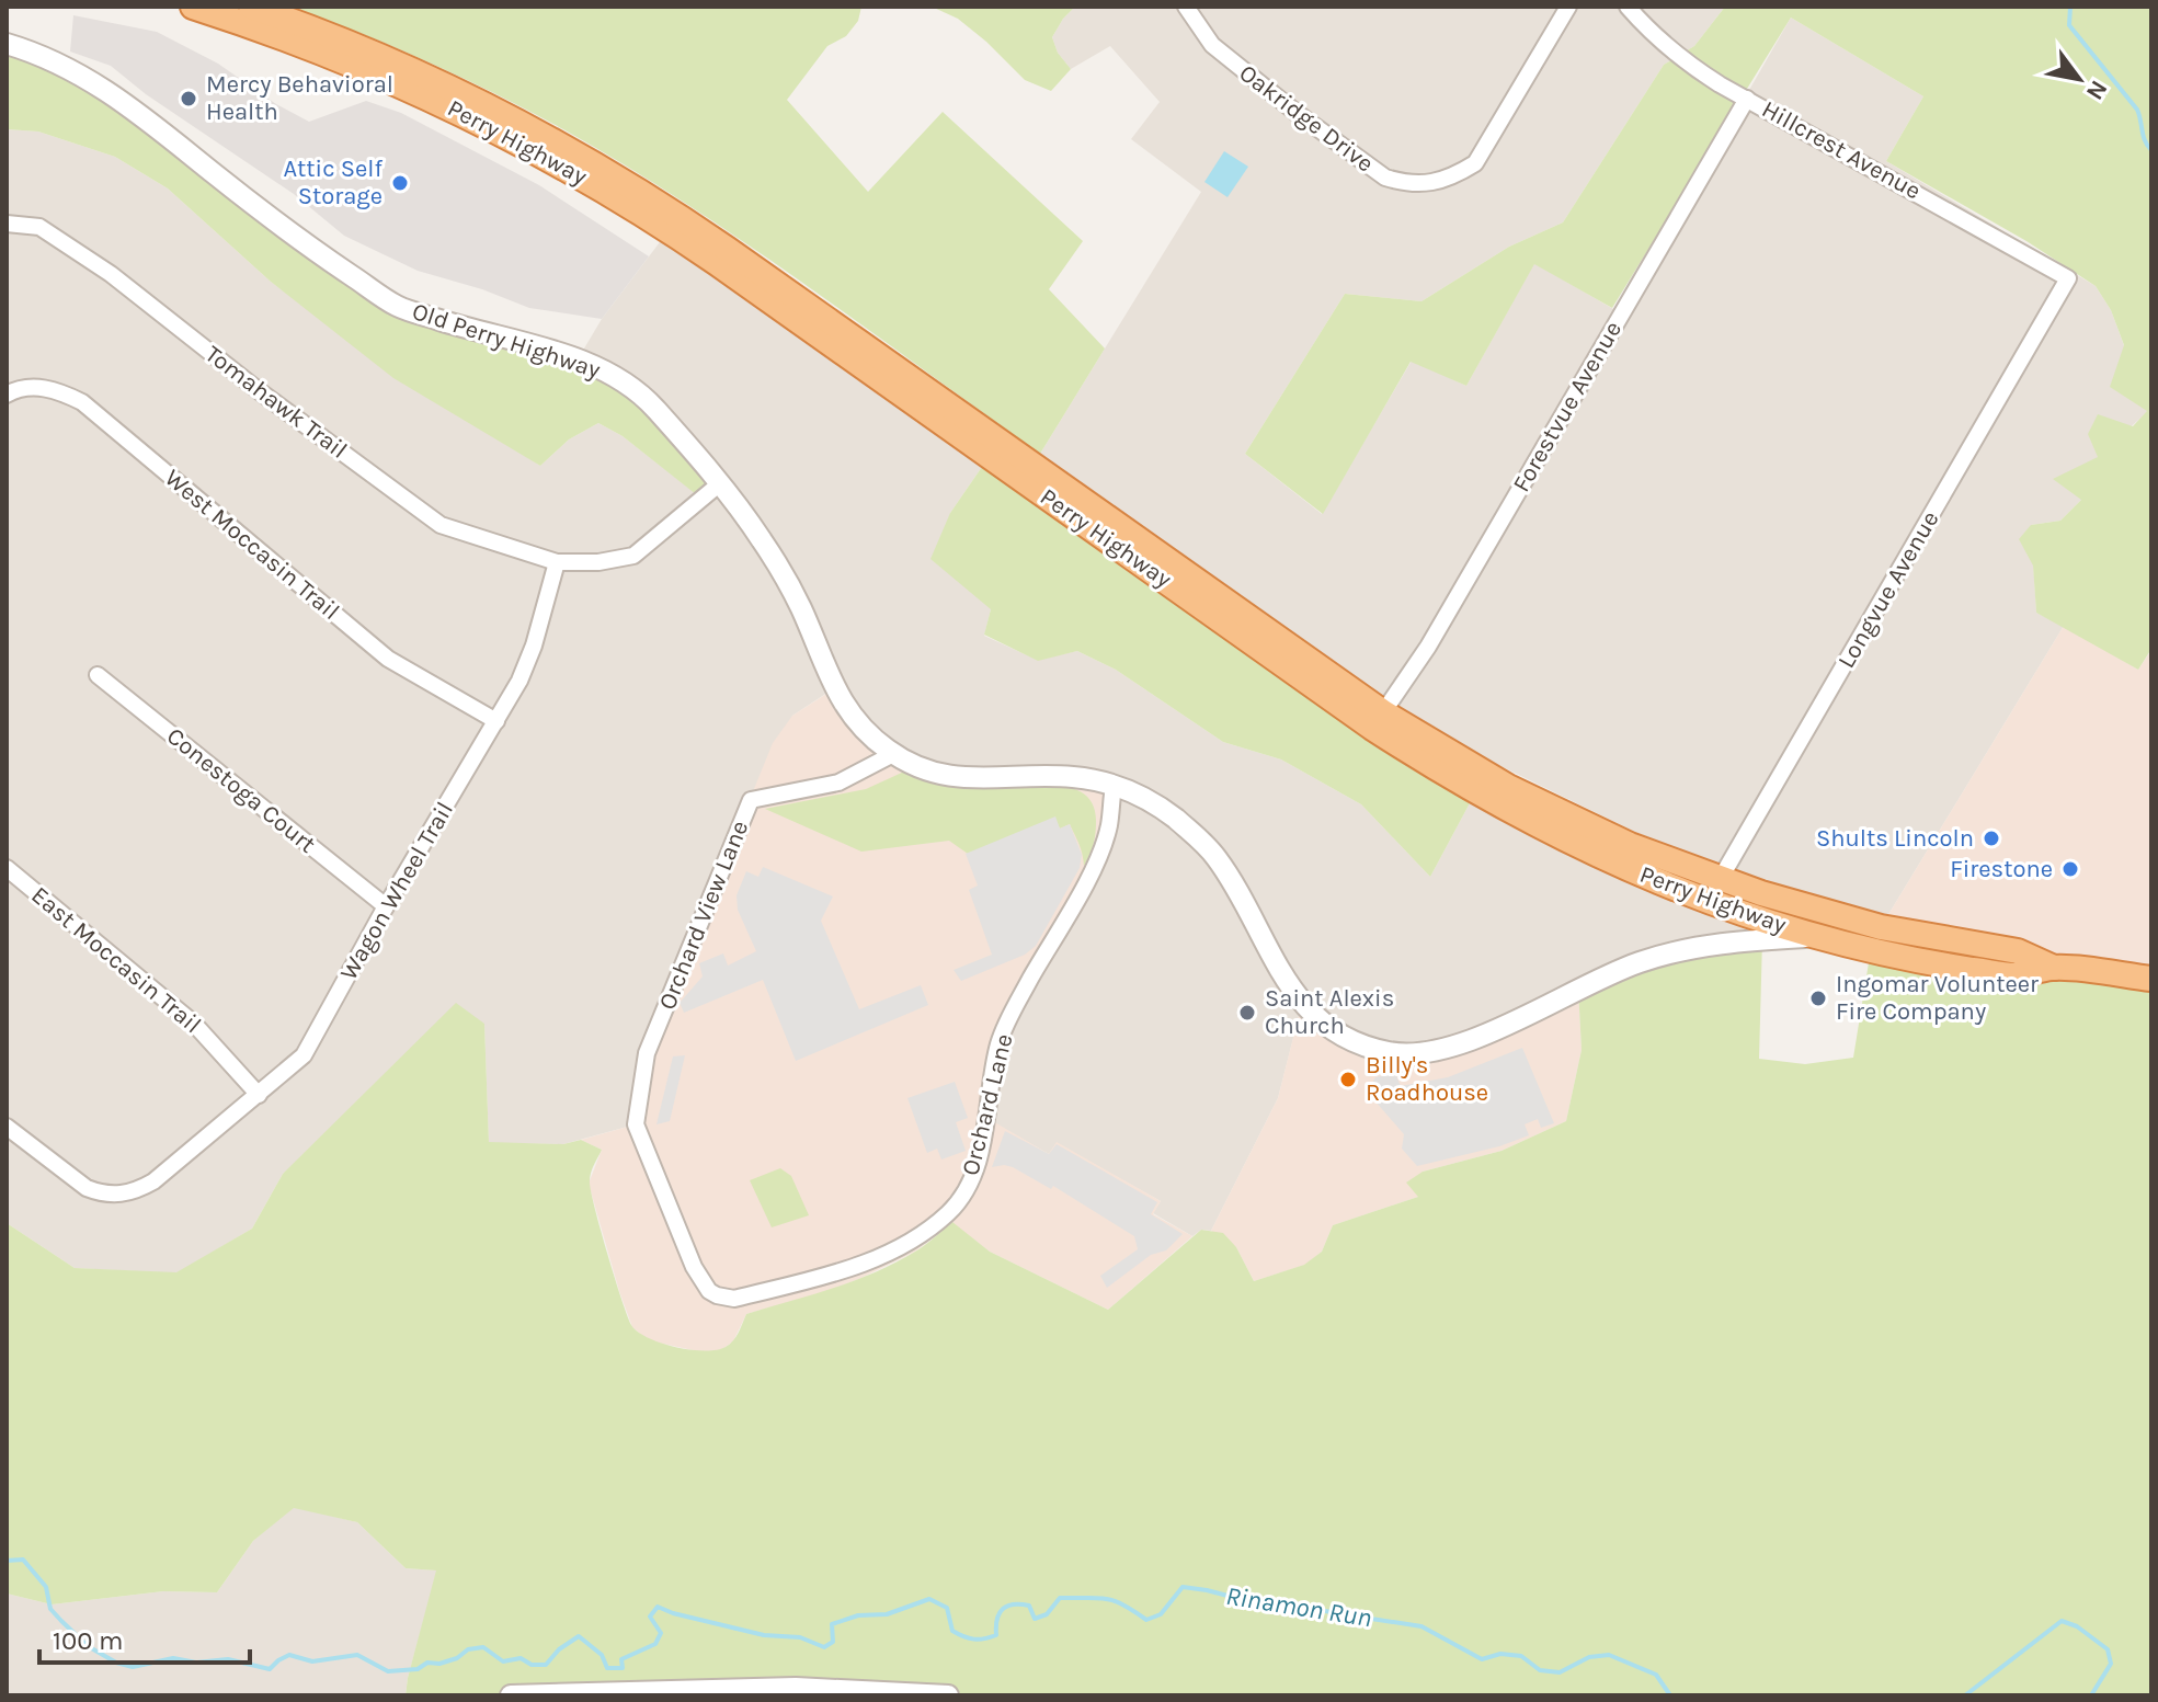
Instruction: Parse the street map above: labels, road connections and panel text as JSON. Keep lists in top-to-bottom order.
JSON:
{
  "streets": {
    "highway": ["Perry Highway"],
    "street": [
      "Oakridge Drive",
      "Hillcrest Avenue",
      "Old Perry Highway",
      "Tomahawk Trail",
      "Forestvue Avenue",
      "West Moccasin Trail",
      "Longvue Avenue",
      "Conestoga Court",
      "Wagon Wheel Trail",
      "Orchard View Lane",
      "East Moccasin Trail",
      "Orchard Lane"
    ]
  },
  "crossings": [
    ["Perry Highway", "Old Perry Highway"],
    ["Perry Highway", "Forestvue Avenue"],
    ["Perry Highway", "Longvue Avenue"],
    ["Hillcrest Avenue", "Forestvue Avenue"],
    ["Hillcrest Avenue", "Longvue Avenue"],
    ["Old Perry Highway", "Orchard View Lane"],
    ["Old Perry Highway", "Orchard Lane"],
    ["Tomahawk Trail", "Wagon Wheel Trail"],
    ["West Moccasin Trail", "Wagon Wheel Trail"],
    ["Conestoga Court", "Wagon Wheel Trail"],
    ["Wagon Wheel Trail", "East Moccasin Trail"],
    ["Orchard View Lane", "Orchard Lane"]
  ],
  "water": ["Rinamon Run"],
  "places": [
    "Mercy Behavioral Health",
    "Attic Self Storage",
    "Shults Lincoln",
    "Firestone",
    "Ingomar Volunteer Fire Company",
    "Saint Alexis Church",
    "Billy's Roadhouse"
  ],
  "scale_bar": "100 m",
  "north": "bottom right"
}
